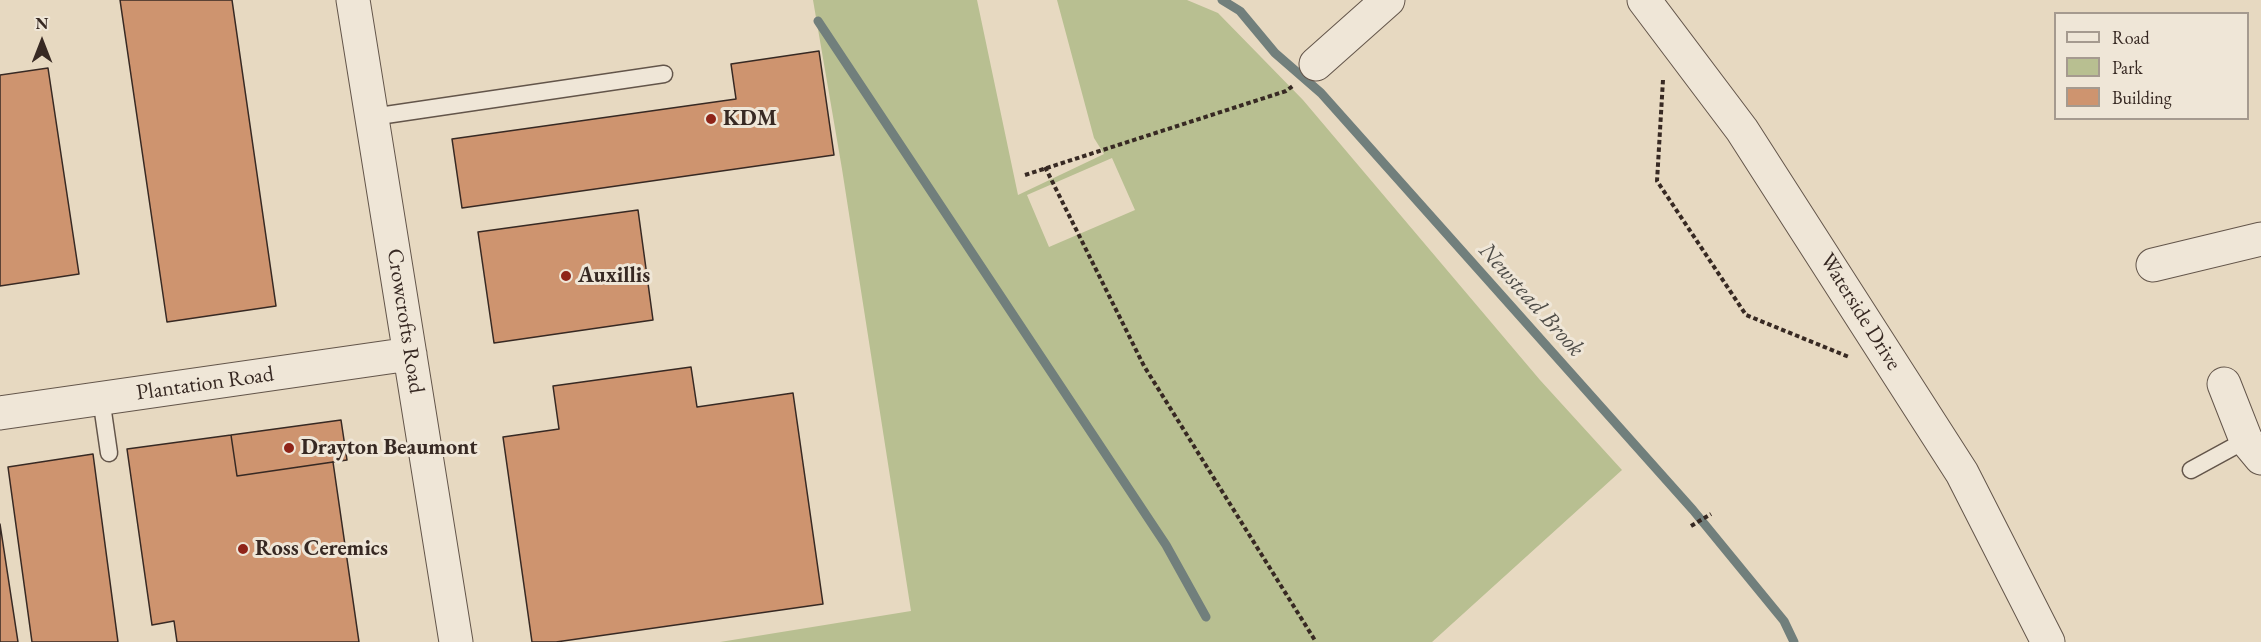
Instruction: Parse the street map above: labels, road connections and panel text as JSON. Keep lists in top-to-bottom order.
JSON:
{
  "streets": {
    "street": ["Waterside Drive", "Crowcrofts Road", "Plantation Road"]
  },
  "crossings": [
    ["Crowcrofts Road", "Plantation Road"]
  ],
  "water": ["Newstead Brook"],
  "places": [
    "KDM",
    "Auxillis",
    "Drayton Beaumont",
    "Ross Ceremics"
  ],
  "legend": ["Road", "Park", "Building"],
  "north": "top"
}
